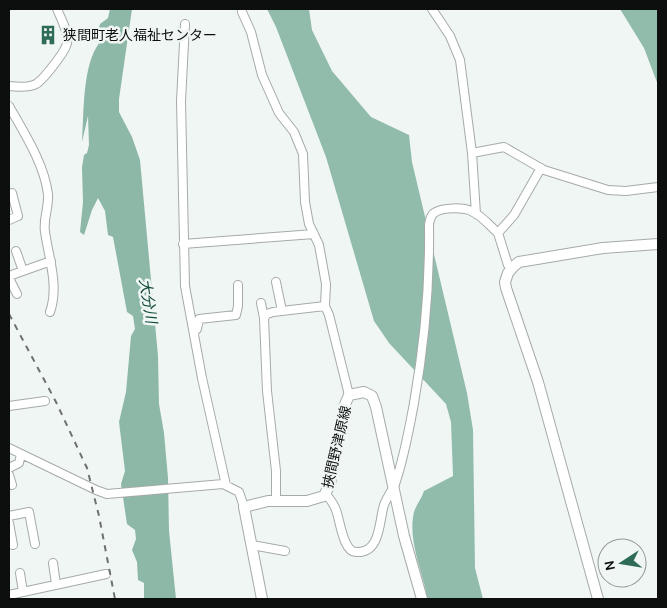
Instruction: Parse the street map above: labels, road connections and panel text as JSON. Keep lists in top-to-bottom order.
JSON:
{
  "streets": {
    "main road": ["挾間野津原線"]
  },
  "water": ["大分川"],
  "places": {
    "building": ["狭間町老人福祉センター"]
  },
  "north": "left"
}
